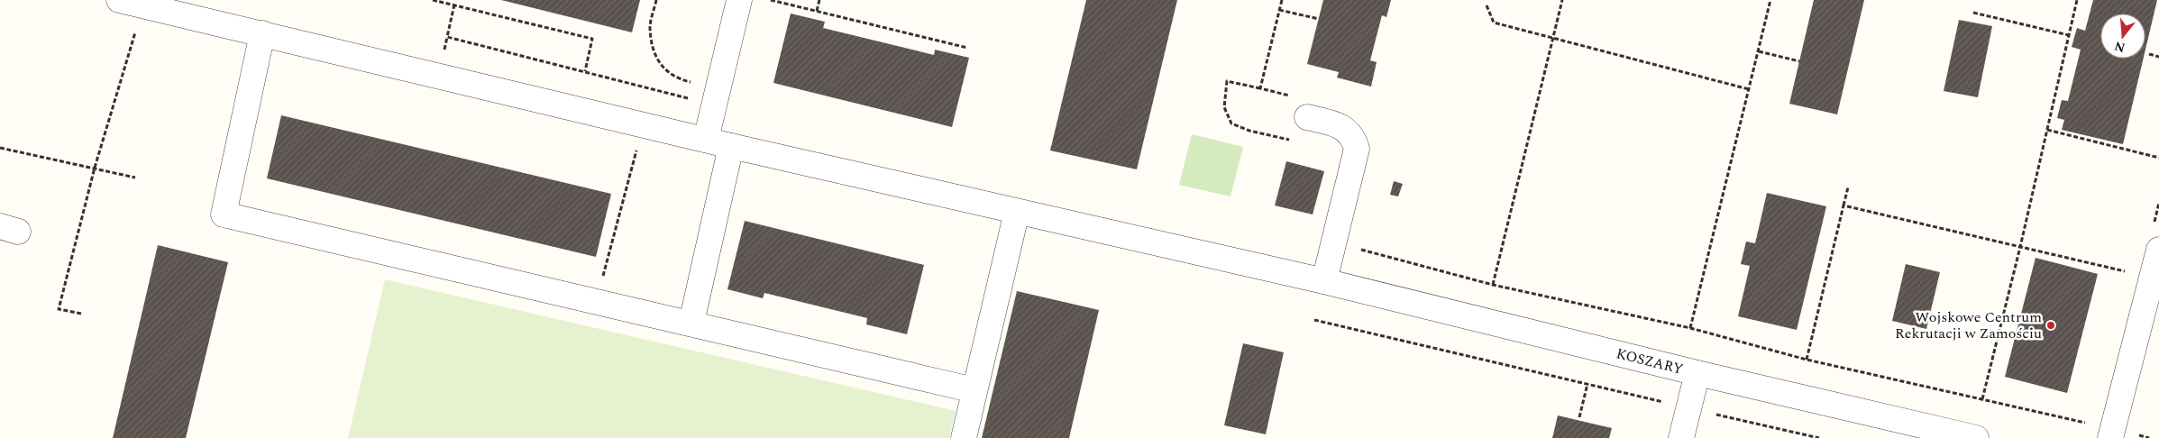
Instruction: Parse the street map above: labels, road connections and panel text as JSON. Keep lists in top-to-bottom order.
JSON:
{
  "streets": {
    "street": ["KOSZARY"]
  },
  "places": ["Wojskowe Centrum Rekrutacji w Zamościu"],
  "north": "bottom"
}
